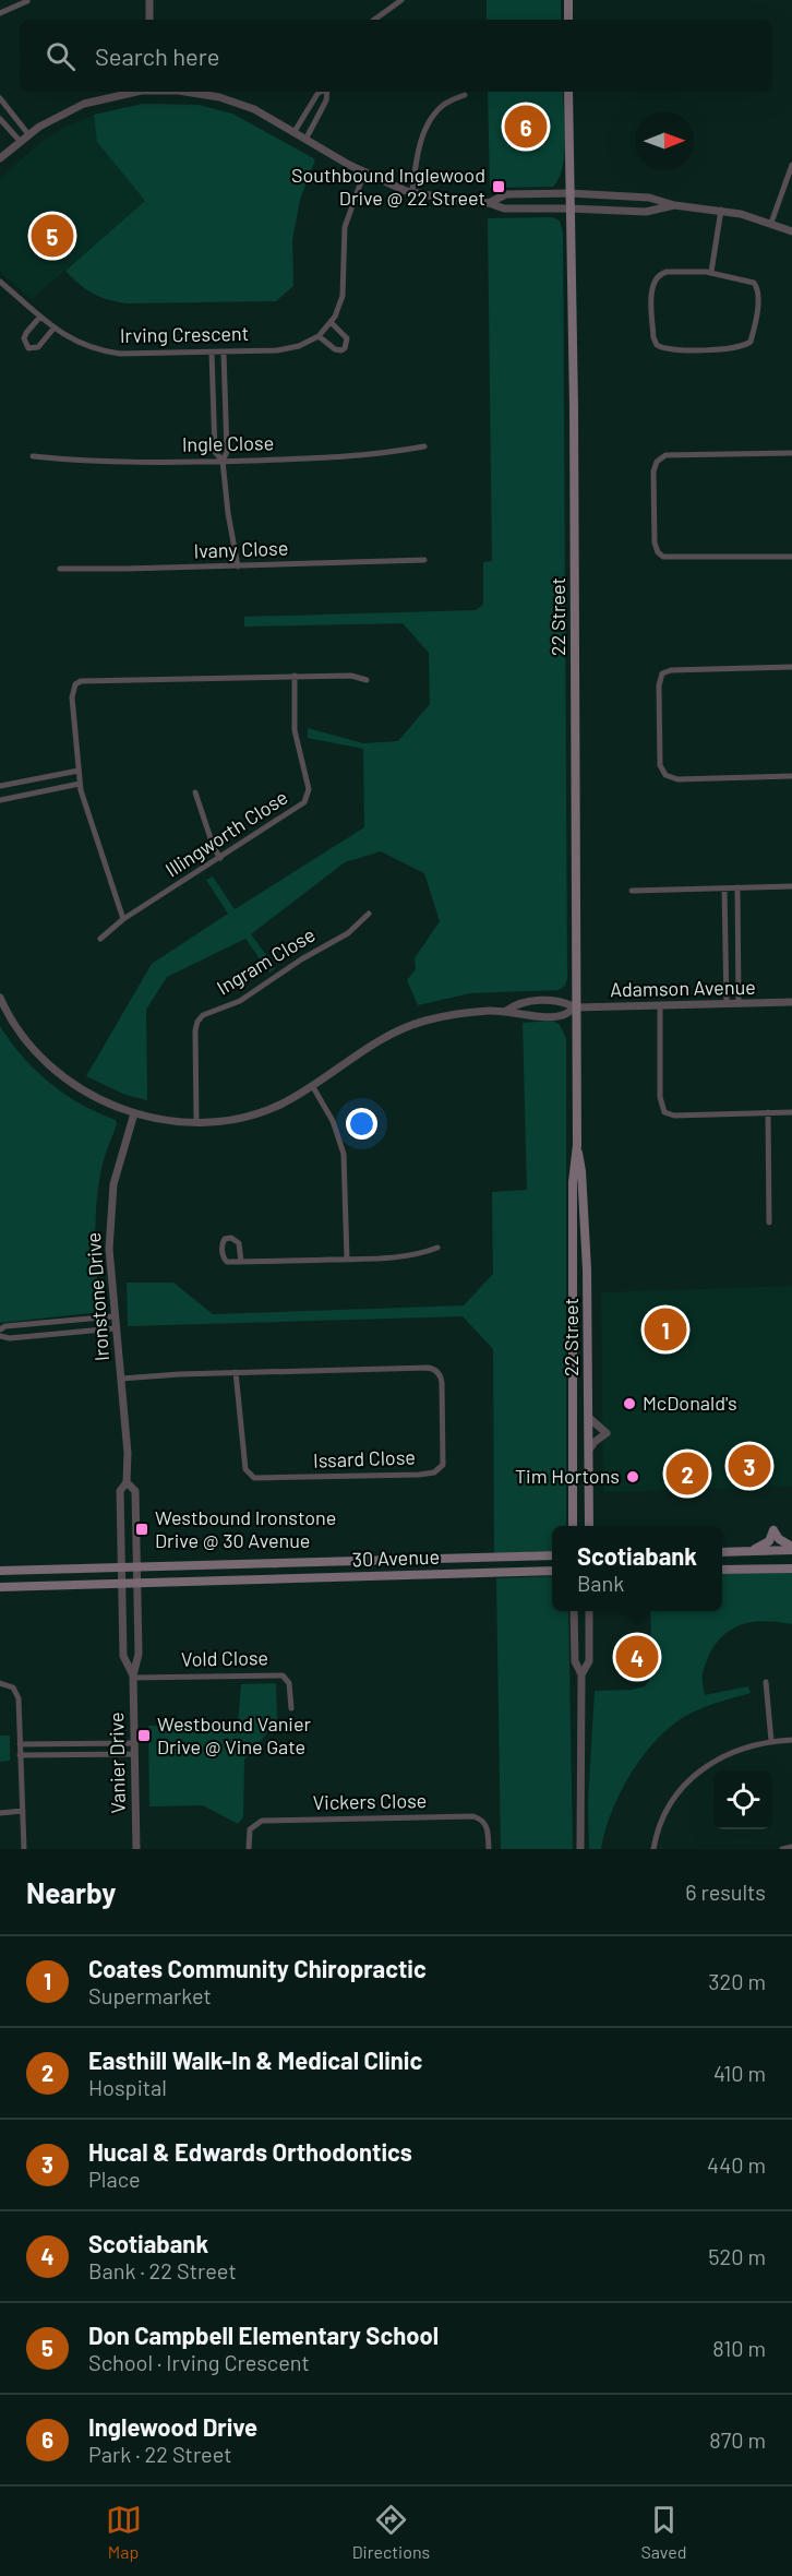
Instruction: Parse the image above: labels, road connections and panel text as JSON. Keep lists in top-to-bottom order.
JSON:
{
  "streets": {
    "main road": ["22 Street", "30 Avenue"],
    "street": [
      "Irving Crescent",
      "Ingle Close",
      "Ivany Close",
      "Illingworth Close",
      "Ingram Close",
      "Adamson Avenue",
      "Ironstone Drive",
      "Issard Close",
      "Vold Close",
      "Vanier Drive",
      "Vickers Close"
    ]
  },
  "crossings": [
    ["22 Street", "Adamson Avenue"],
    ["Ironstone Drive", "Issard Close"],
    ["Ironstone Drive", "30 Avenue"],
    ["Ironstone Drive", "Vanier Drive"],
    ["30 Avenue", "Vanier Drive"],
    ["Vold Close", "Vanier Drive"]
  ],
  "places": {
    "transit": ["Southbound Inglewood Drive @ 22 Street", "Westbound Ironstone Drive @ 30 Avenue", "Westbound Vanier Drive @ Vine Gate"],
    "other": ["McDonald's", "Tim Hortons"]
  },
  "north": "right",
  "page": {
    "search": "Search here",
    "pins": [
      "6",
      "5",
      "1",
      "3",
      "2",
      "4"
    ],
    "popup": ["Scotiabank", "Bank"],
    "heading": ["Nearby", "6 results"],
    "list": [
      {
        "mark": "1",
        "name": "Coates Community Chiropractic",
        "note": "Supermarket",
        "value": "320 m"
      },
      {
        "mark": "2",
        "name": "Easthill Walk-In & Medical Clinic",
        "note": "Hospital",
        "value": "410 m"
      },
      {
        "mark": "3",
        "name": "Hucal & Edwards Orthodontics",
        "note": "Place",
        "value": "440 m"
      },
      {
        "mark": "4",
        "name": "Scotiabank",
        "note": "Bank · 22 Street",
        "value": "520 m"
      },
      {
        "mark": "5",
        "name": "Don Campbell Elementary School",
        "note": "School · Irving Crescent",
        "value": "810 m"
      },
      {
        "mark": "6",
        "name": "Inglewood Drive",
        "note": "Park · 22 Street",
        "value": "870 m"
      }
    ],
    "nav": ["Map", "Directions", "Saved"]
  }
}
